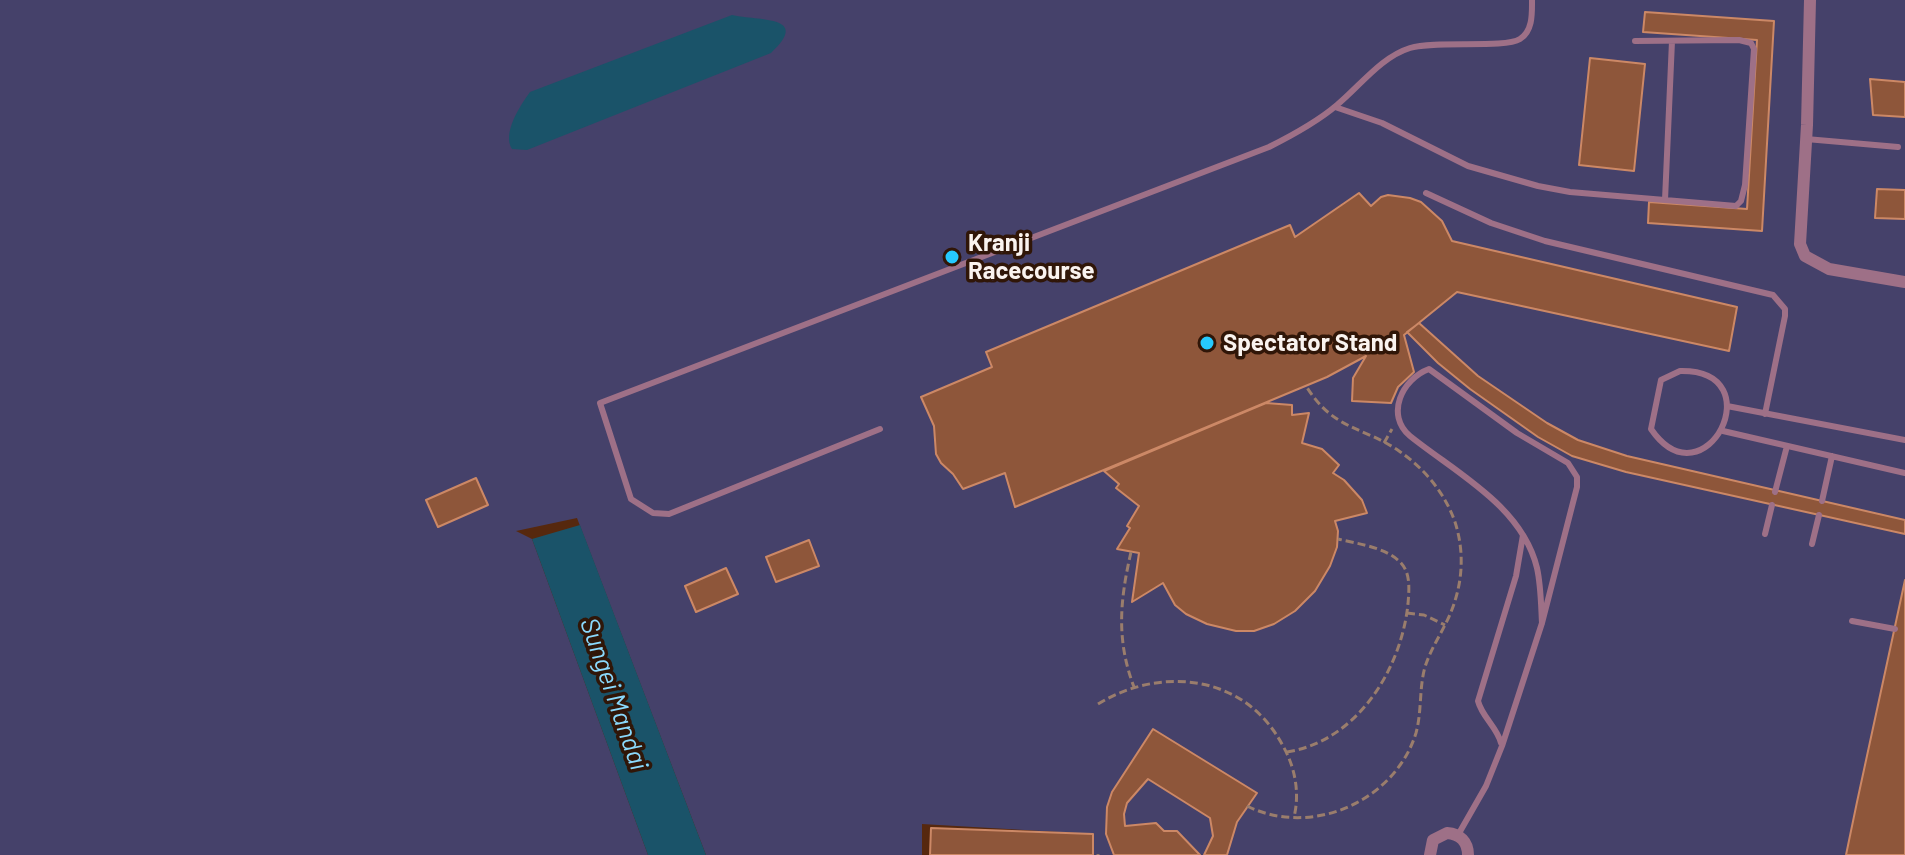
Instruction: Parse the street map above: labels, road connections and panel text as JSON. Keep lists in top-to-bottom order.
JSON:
{
  "water": ["Sungei Mandai"],
  "places": ["Kranji Racecourse", "Spectator Stand"]
}
